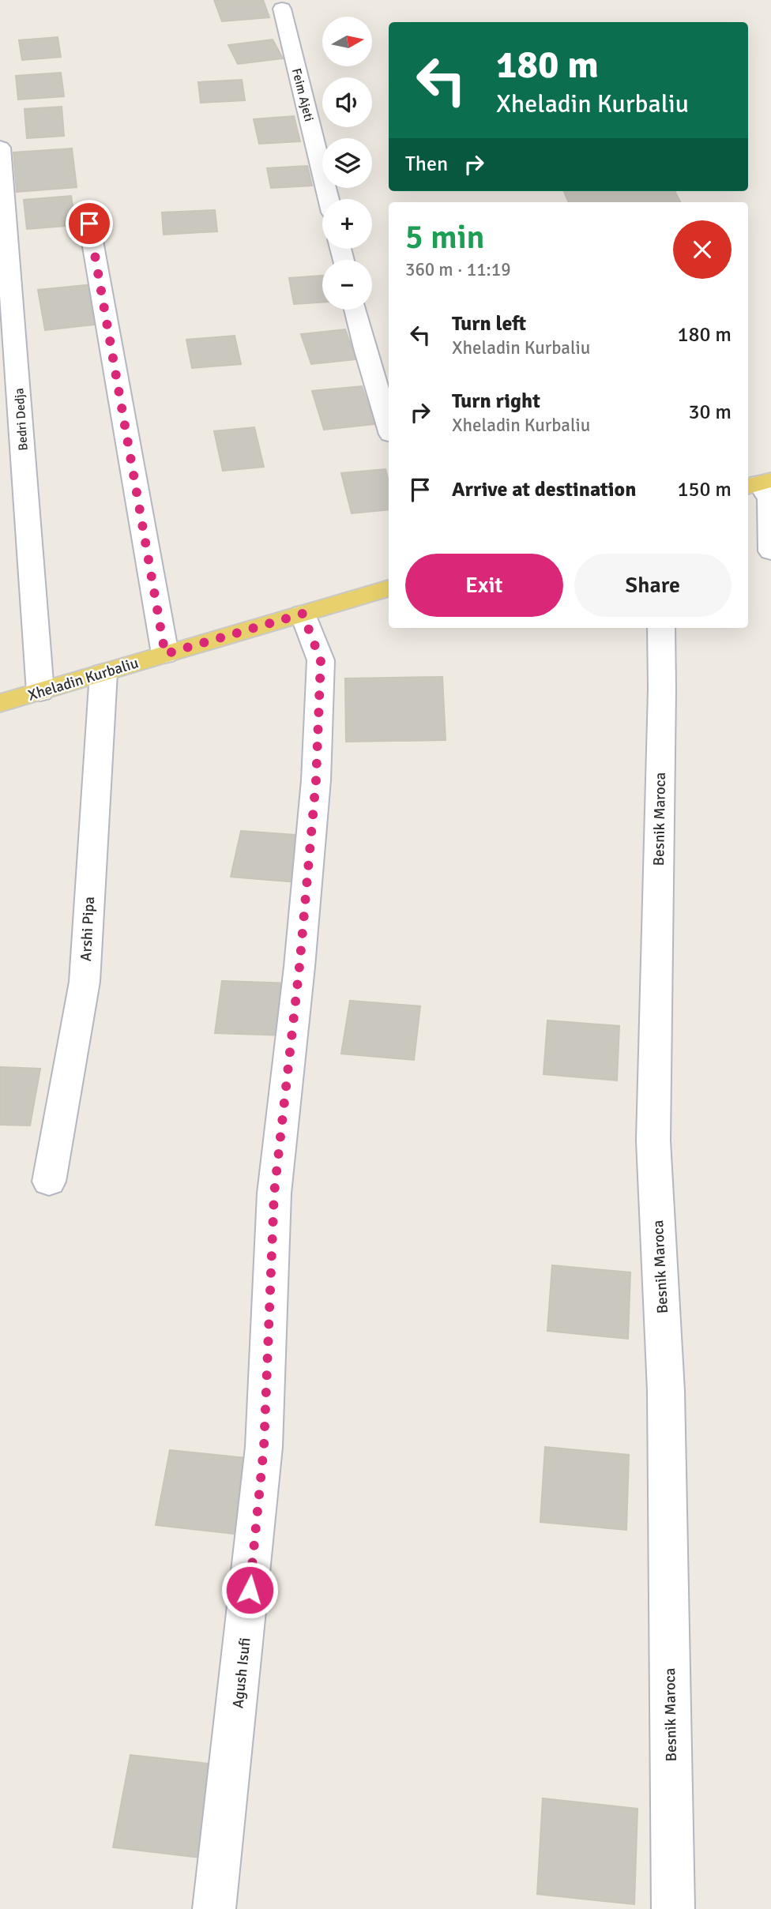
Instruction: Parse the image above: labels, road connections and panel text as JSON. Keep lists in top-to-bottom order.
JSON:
{
  "streets": {
    "main road": ["Xheladin Kurbaliu"],
    "street": [
      "Feim Ajeti",
      "Bedri Dedja",
      "Besnik Maroca",
      "Arshi Pipa",
      "Agush Isufi"
    ]
  },
  "crossings": [
    ["Bedri Dedja", "Xheladin Kurbaliu"],
    ["Xheladin Kurbaliu", "Arshi Pipa"],
    ["Xheladin Kurbaliu", "Agush Isufi"]
  ],
  "north": "right",
  "page": {
    "map_buttons": ["+", "−"],
    "turn": ["180 m", "Xheladin Kurbaliu"],
    "then": "Then",
    "heading": ["5 min", "360 m · 11:19"],
    "list": [
      {
        "name": "Turn left",
        "note": "Xheladin Kurbaliu",
        "value": "180 m"
      },
      {
        "name": "Turn right",
        "note": "Xheladin Kurbaliu",
        "value": "30 m"
      },
      {
        "name": "Arrive at destination",
        "value": "150 m"
      }
    ],
    "buttons": ["Exit", "Share"]
  }
}
